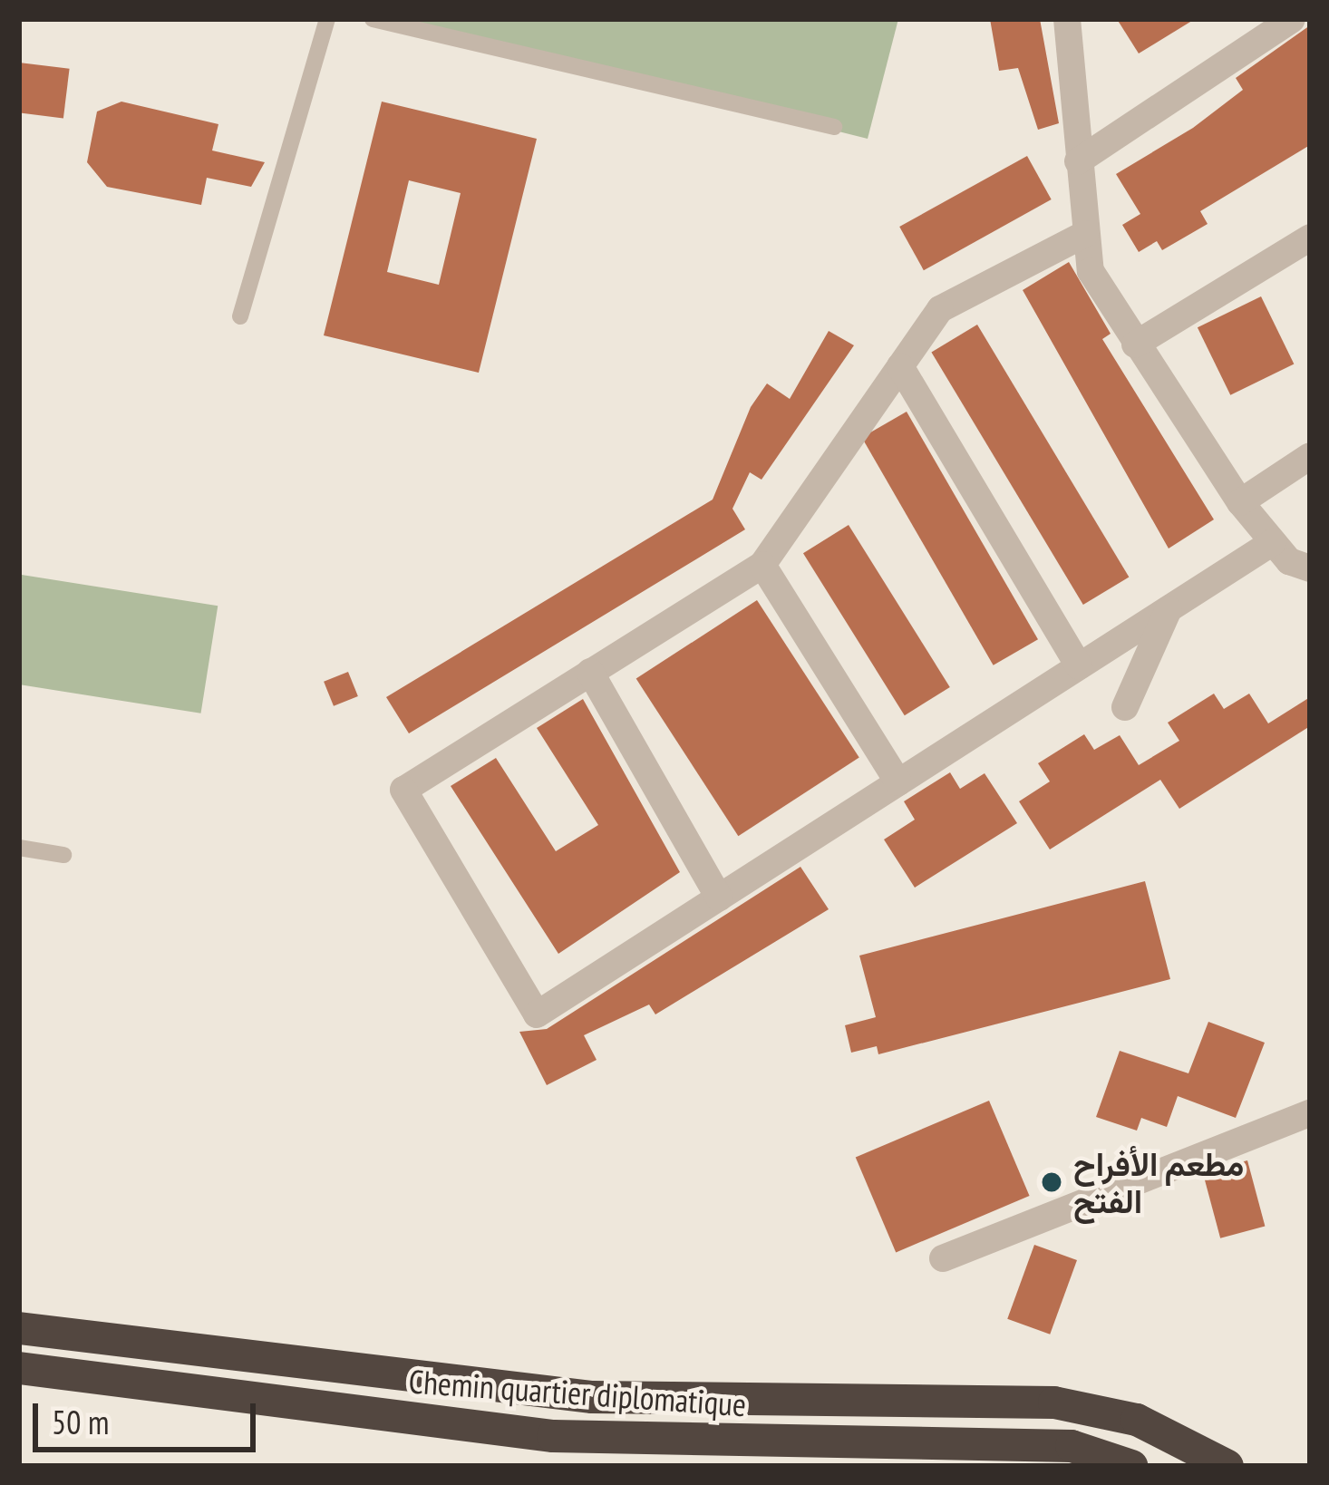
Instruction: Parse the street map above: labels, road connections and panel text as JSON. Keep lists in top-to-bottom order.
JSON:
{
  "streets": {
    "highway": ["Chemin quartier diplomatique"]
  },
  "places": ["مطعم الأفراح الفتح"],
  "scale_bar": "50 m"
}
